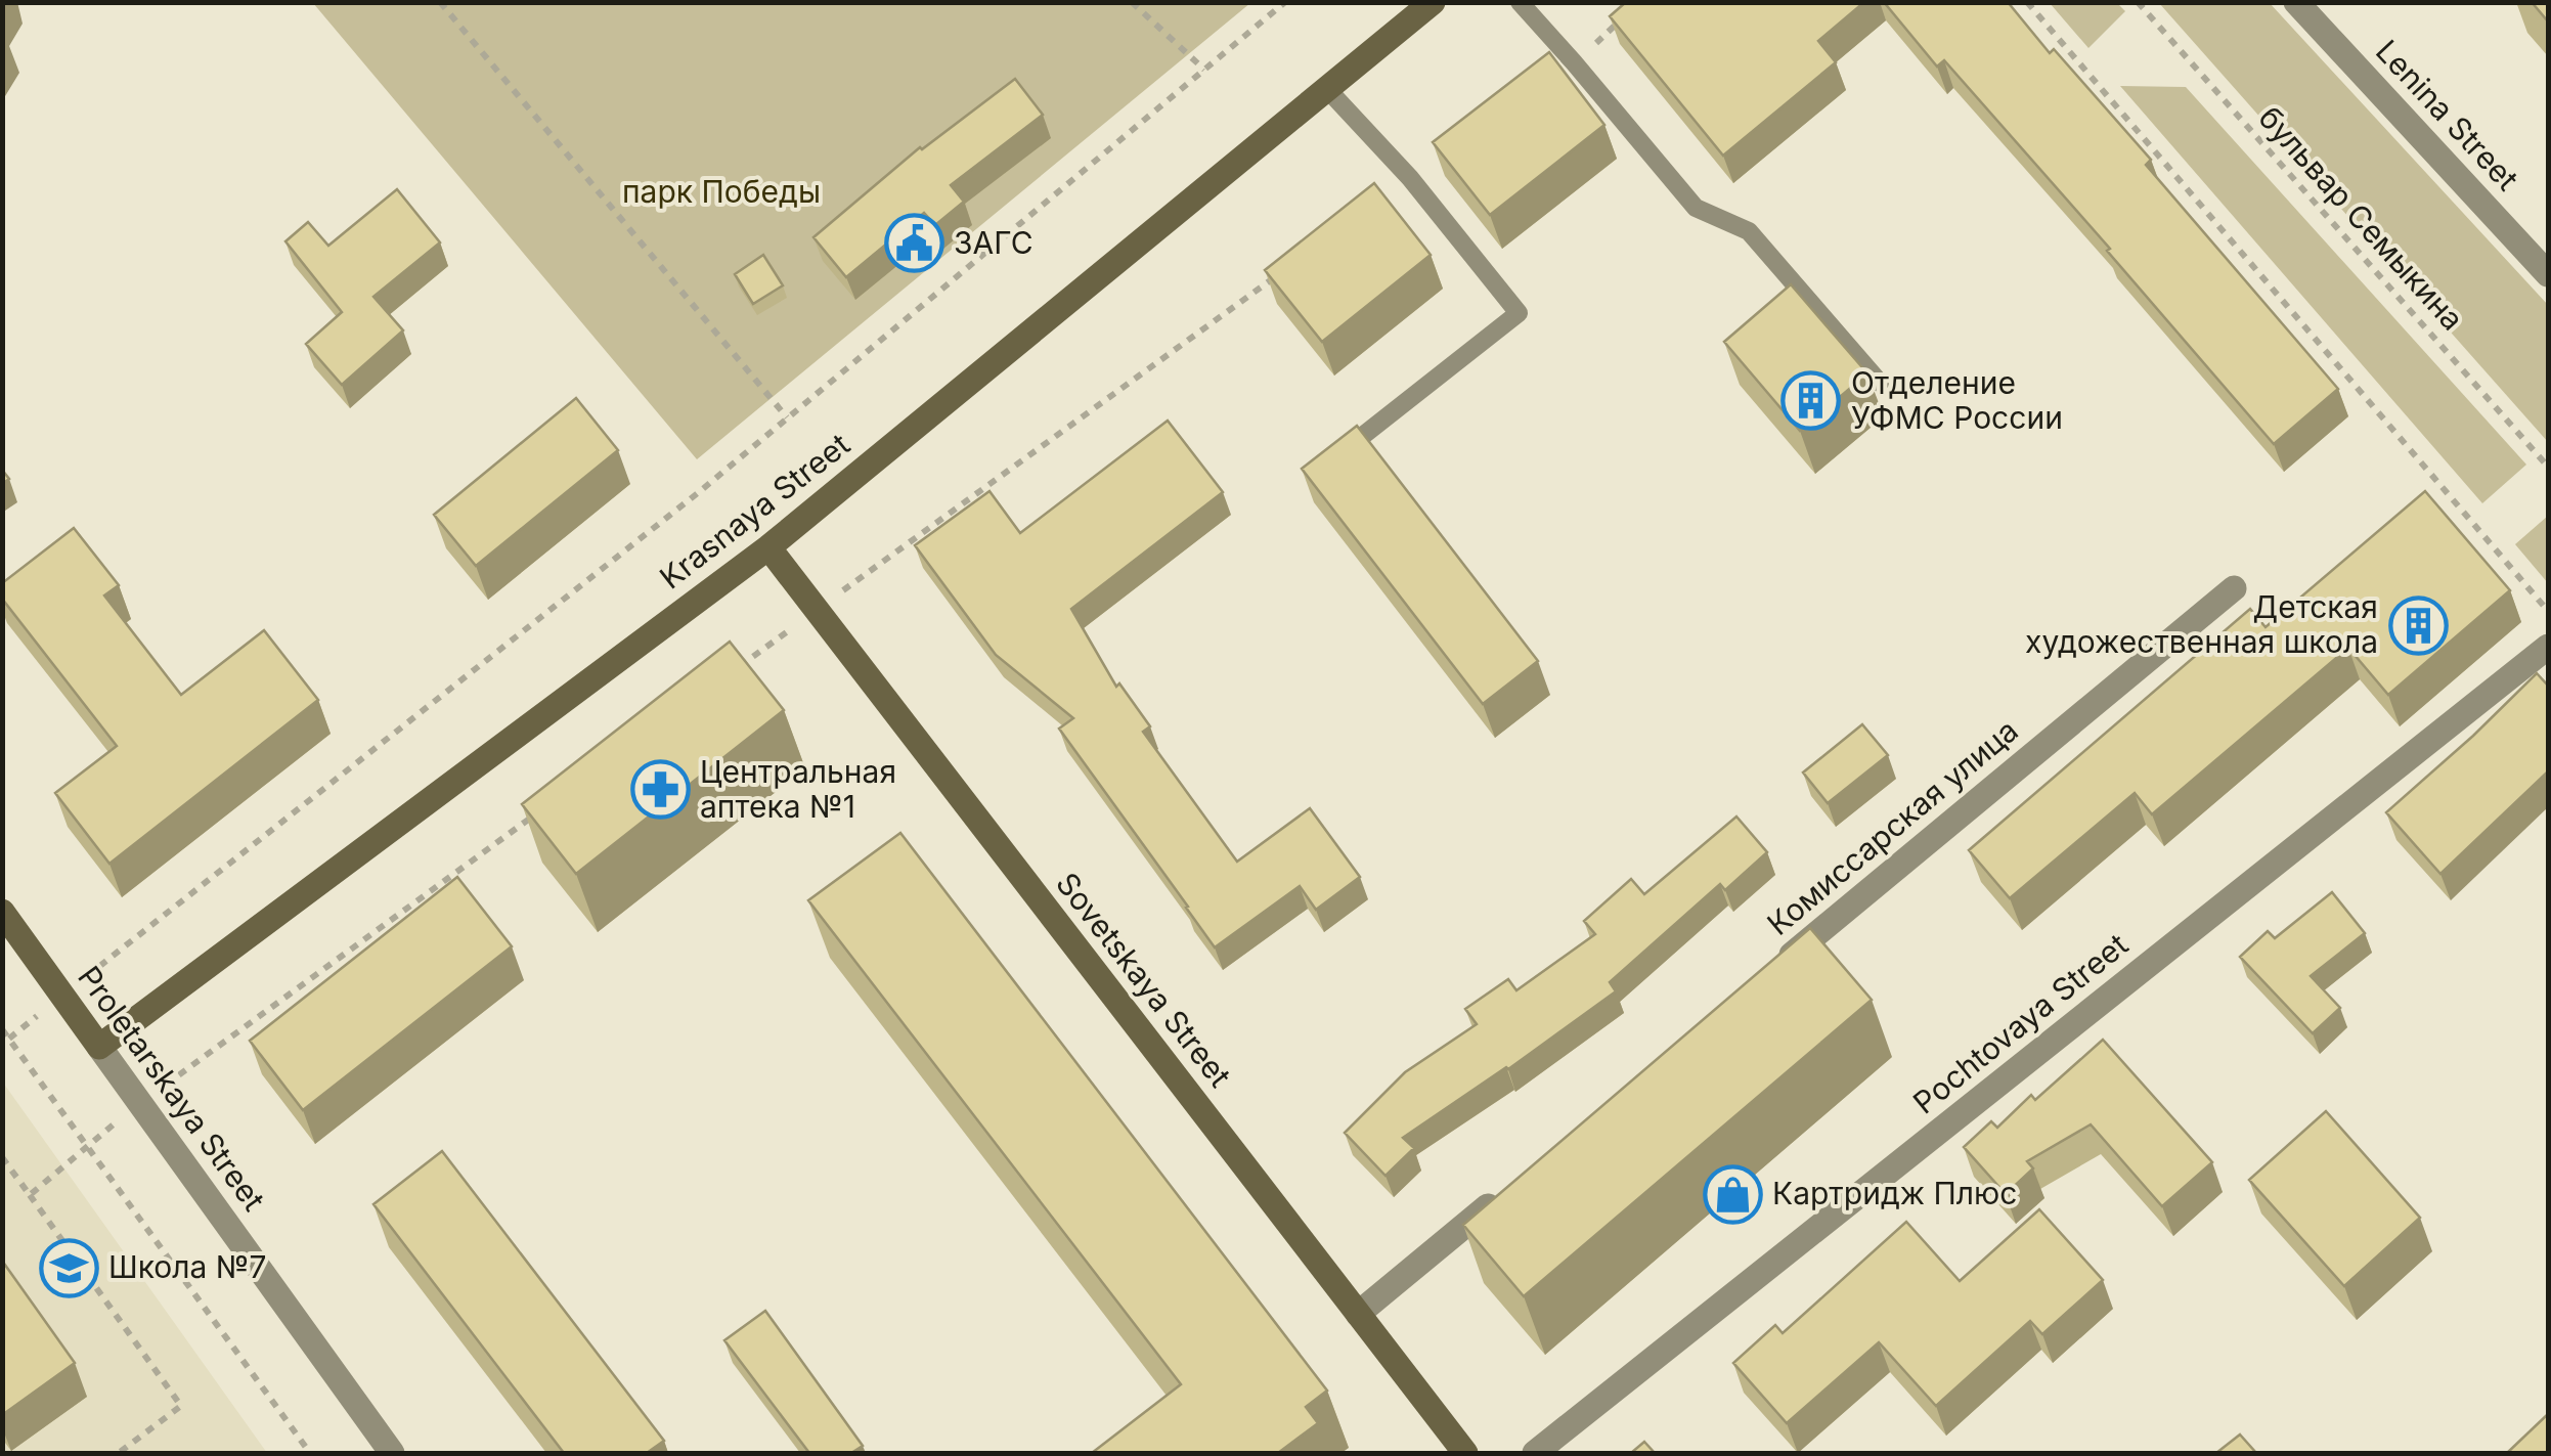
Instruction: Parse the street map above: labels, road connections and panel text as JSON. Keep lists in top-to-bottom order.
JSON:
{
  "streets": {
    "street": [
      "Lenina Street",
      "Krasnaya Street",
      "Комиссарская улица",
      "Sovetskaya Street",
      "Pochtovaya Street",
      "Proletarskaya Street"
    ],
    "path": ["бульвар Семыкина"]
  },
  "crossings": [
    ["Krasnaya Street", "Sovetskaya Street"],
    ["Krasnaya Street", "Proletarskaya Street"]
  ],
  "parks": ["парк Победы"],
  "places": {
    "public building": ["ЗАГС"],
    "building": ["Отделение УФМС России", "Детская художественная школа"],
    "pharmacy": ["Центральная аптека №1"],
    "shop": ["Картридж Плюс"],
    "school or university": ["Школа №7"]
  }
}
